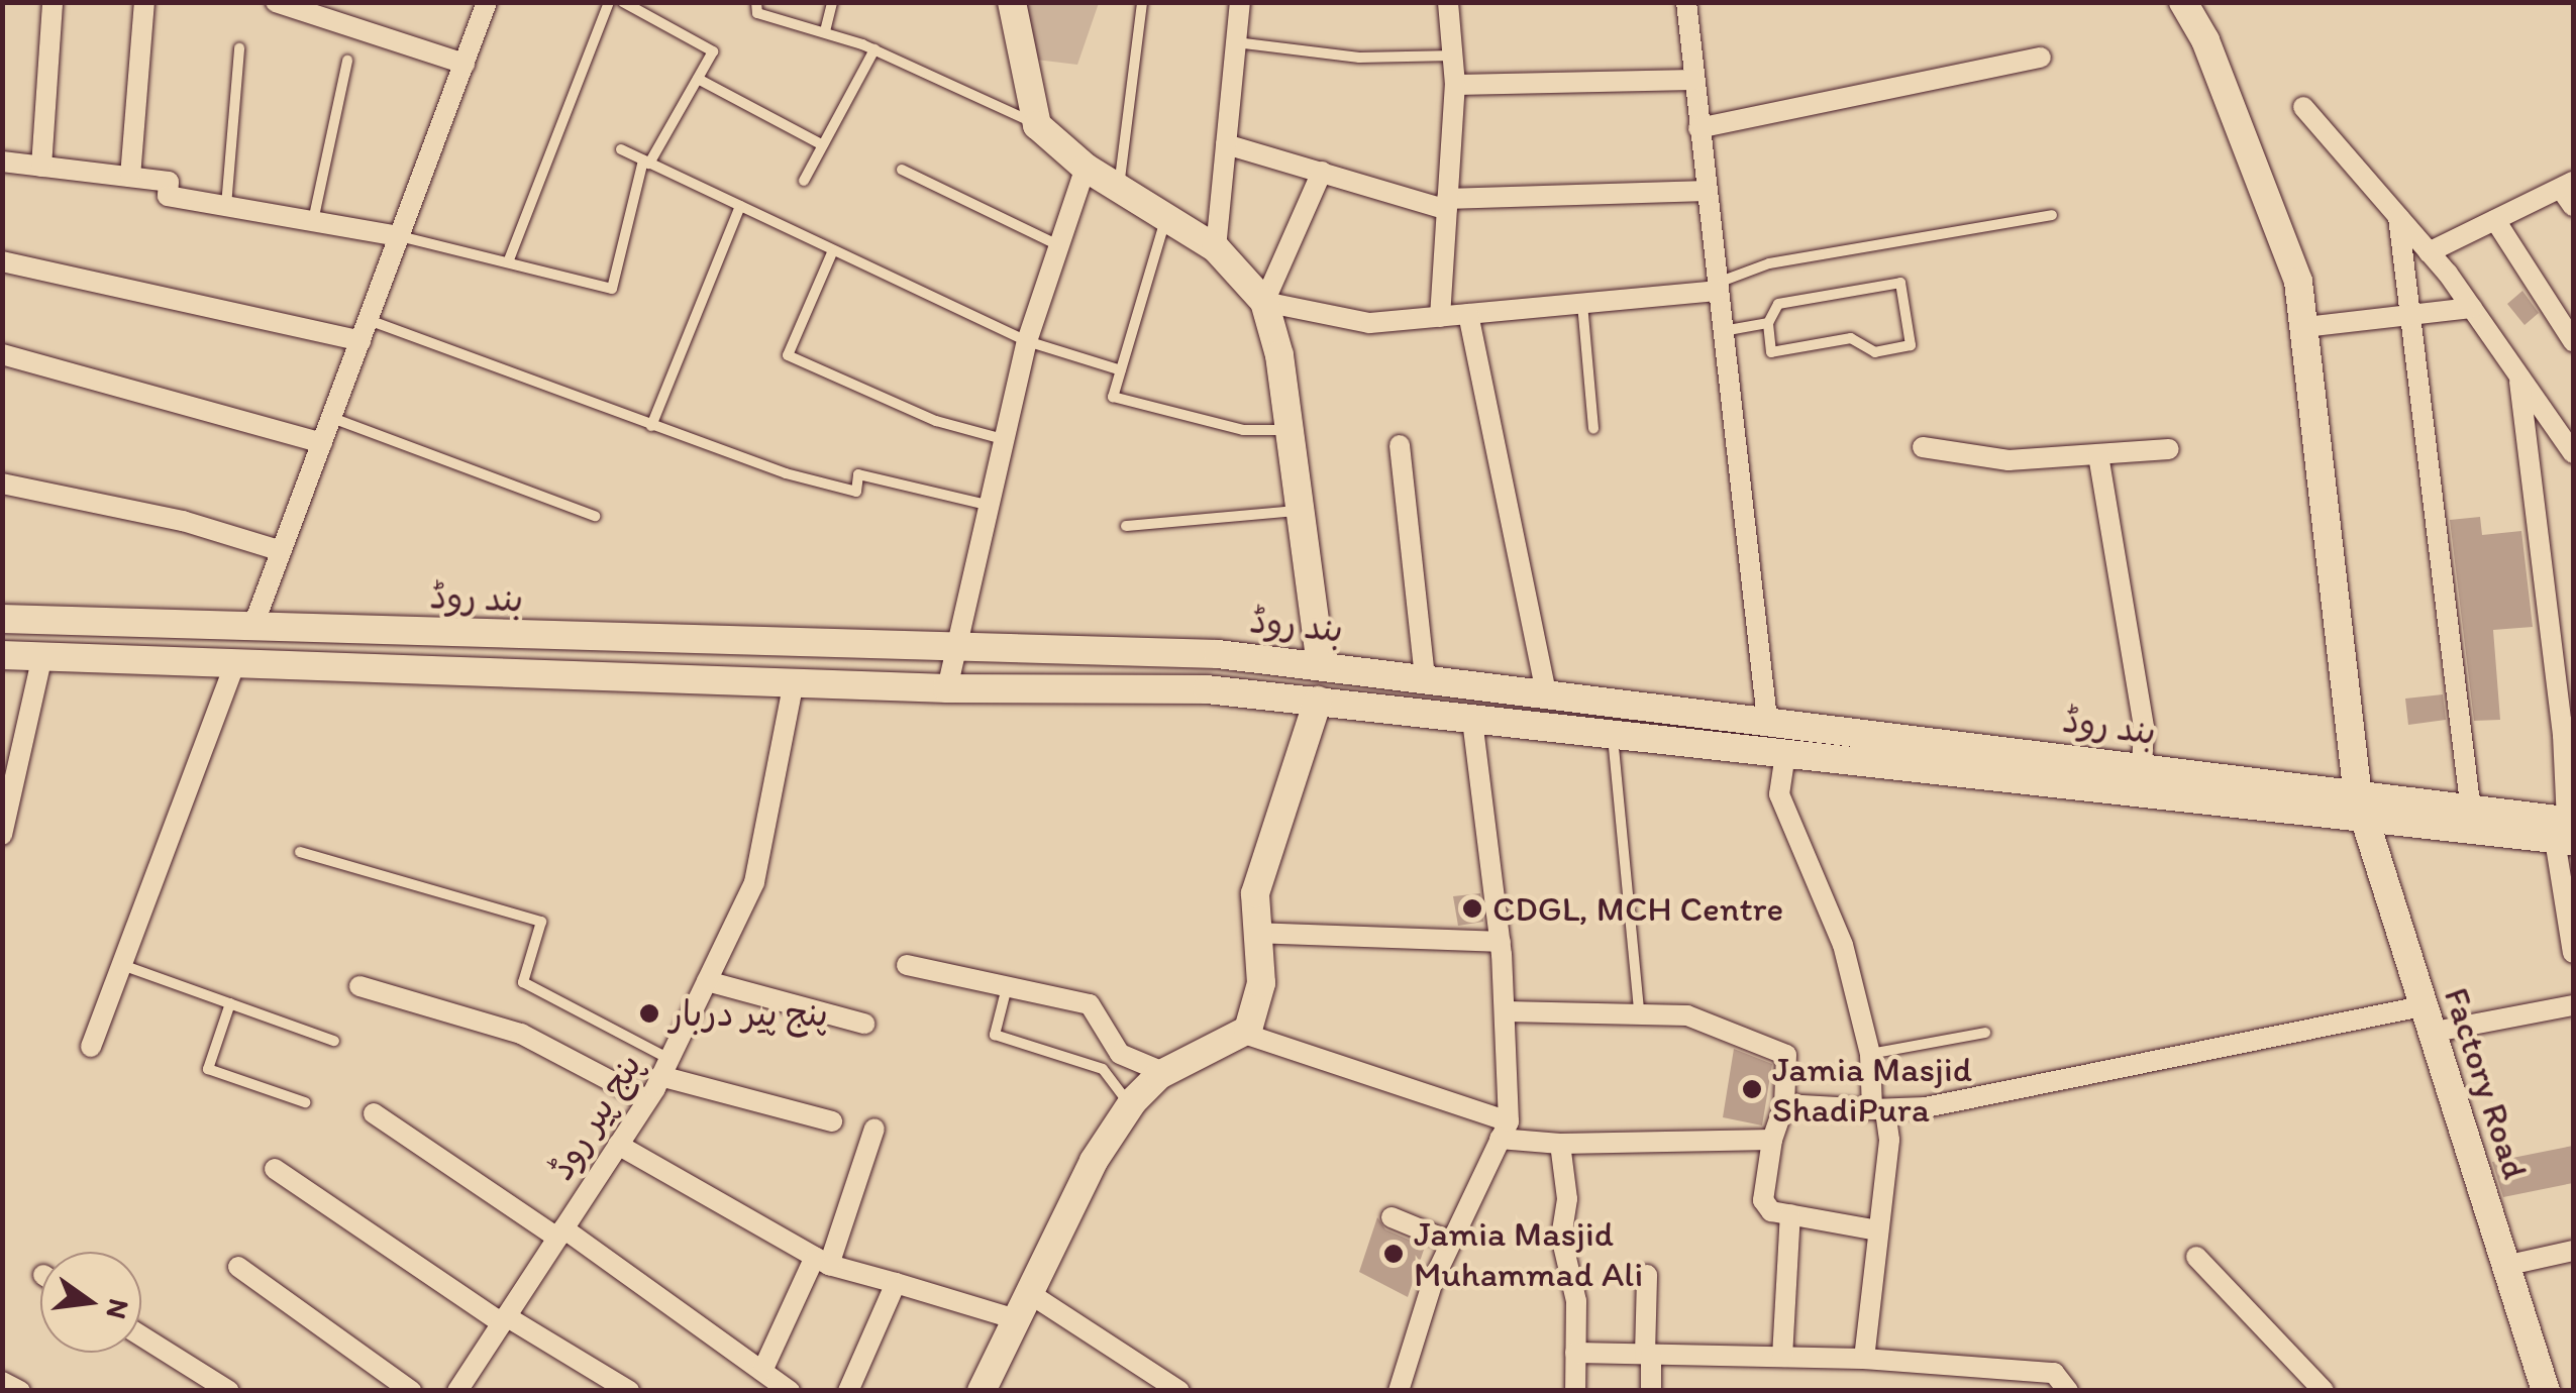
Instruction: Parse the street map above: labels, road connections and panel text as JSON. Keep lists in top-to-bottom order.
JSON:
{
  "streets": {
    "main road": ["بند روڈ", "Factory Road"],
    "street": ["پنج پیر روڈ"]
  },
  "crossings": [
    ["بند روڈ", "Factory Road"],
    ["بند روڈ", "پنج پیر روڈ"]
  ],
  "places": [
    "CDGL, MCH Centre",
    "پنج پیر دربار",
    "Jamia Masjid ShadiPura",
    "Jamia Masjid Muhammad Ali"
  ],
  "north": "right"
}
